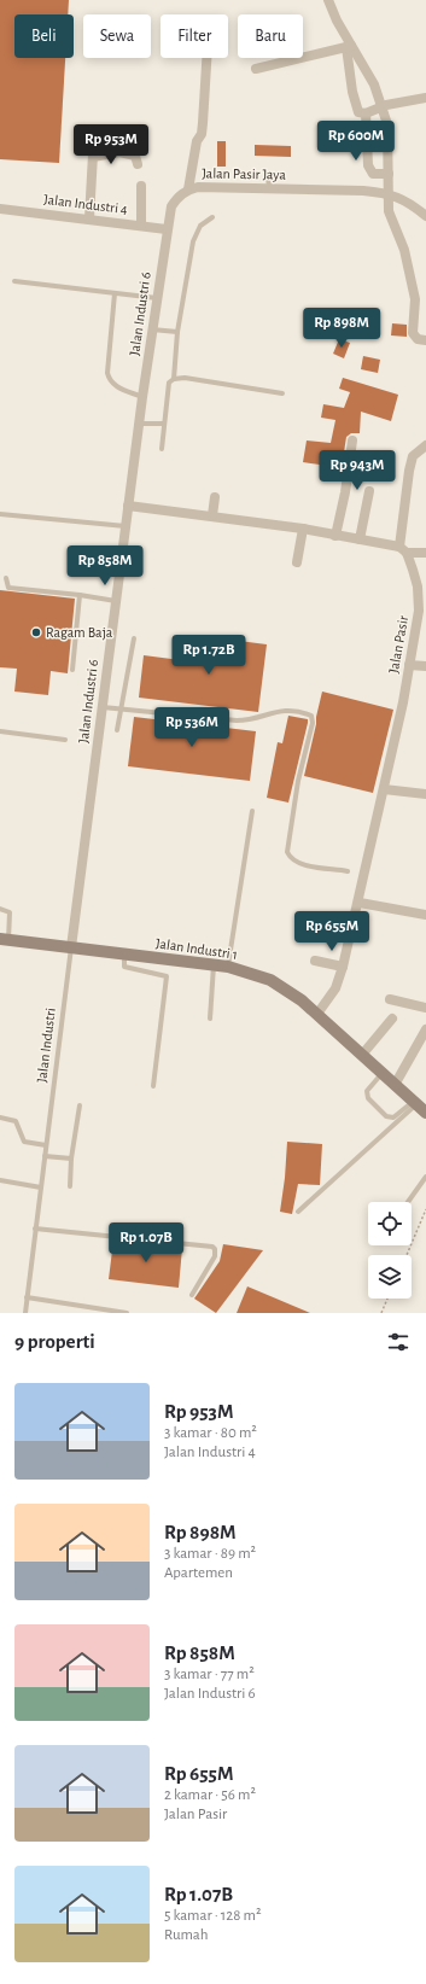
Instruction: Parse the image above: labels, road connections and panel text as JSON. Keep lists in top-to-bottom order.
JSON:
{
  "streets": {
    "street": [
      "Jalan Pasir Jaya",
      "Jalan Industri 4",
      "Jalan Industri 6",
      "Jalan Pasir",
      "Jalan Industri 1"
    ],
    "lane": ["Jalan Industri"]
  },
  "crossings": [
    ["Jalan Pasir Jaya", "Jalan Industri 4"],
    ["Jalan Pasir Jaya", "Jalan Industri 6"],
    ["Jalan Industri 4", "Jalan Industri 6"],
    ["Jalan Industri 6", "Jalan Industri 1"],
    ["Jalan Industri 6", "Jalan Industri"],
    ["Jalan Pasir", "Jalan Industri 1"],
    ["Jalan Industri 1", "Jalan Industri"]
  ],
  "places": ["Ragam Baja"],
  "page": {
    "chip": [
      "Beli",
      "Sewa",
      "Filter",
      "Baru"
    ],
    "price": [
      "Rp 600M",
      "Rp 953M",
      "Rp 898M",
      "Rp 943M",
      "Rp 858M",
      "Rp 1.72B",
      "Rp 536M",
      "Rp 655M",
      "Rp 1.07B"
    ],
    "heading": "9 properti",
    "list": [
      {
        "name": "Rp 953M",
        "note": "3 kamar · 80 m² · Jalan Industri 4"
      },
      {
        "name": "Rp 898M",
        "note": "3 kamar · 89 m² · Apartemen"
      },
      {
        "name": "Rp 858M",
        "note": "3 kamar · 77 m² · Jalan Industri 6"
      },
      {
        "name": "Rp 655M",
        "note": "2 kamar · 56 m² · Jalan Pasir"
      },
      {
        "name": "Rp 1.07B",
        "note": "5 kamar · 128 m² · Rumah"
      }
    ]
  }
}
